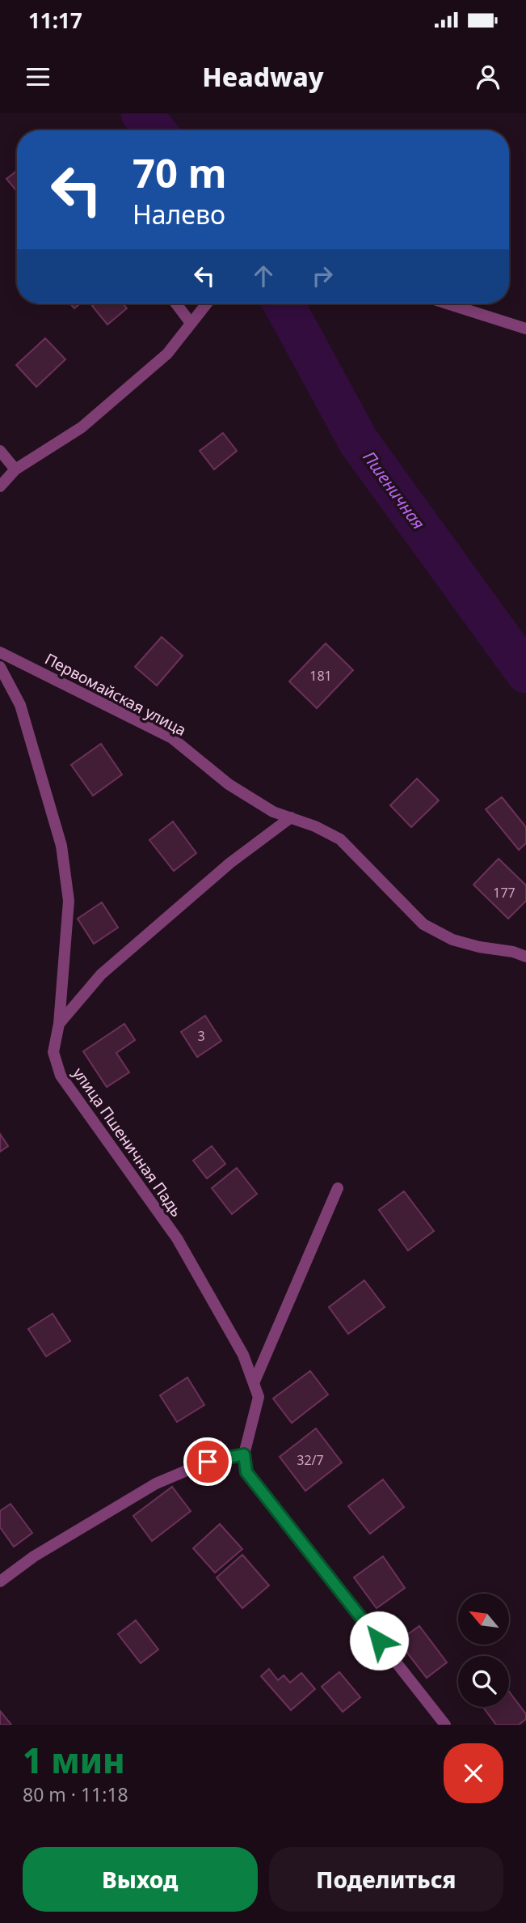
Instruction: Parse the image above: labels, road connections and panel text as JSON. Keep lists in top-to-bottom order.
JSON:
{
  "streets": {
    "street": ["Первомайская улица", "улица Пшеничная Падь"]
  },
  "water": ["Пшеничная"],
  "house_numbers": [
    "181",
    "177",
    "3",
    "32/7"
  ],
  "north": "top left",
  "page": {
    "status": "11:17",
    "header": "Headway",
    "turn": ["70 m", "Налево"],
    "heading": ["1 мин", "80 m · 11:18"],
    "buttons": ["Выход", "Поделиться"]
  }
}
